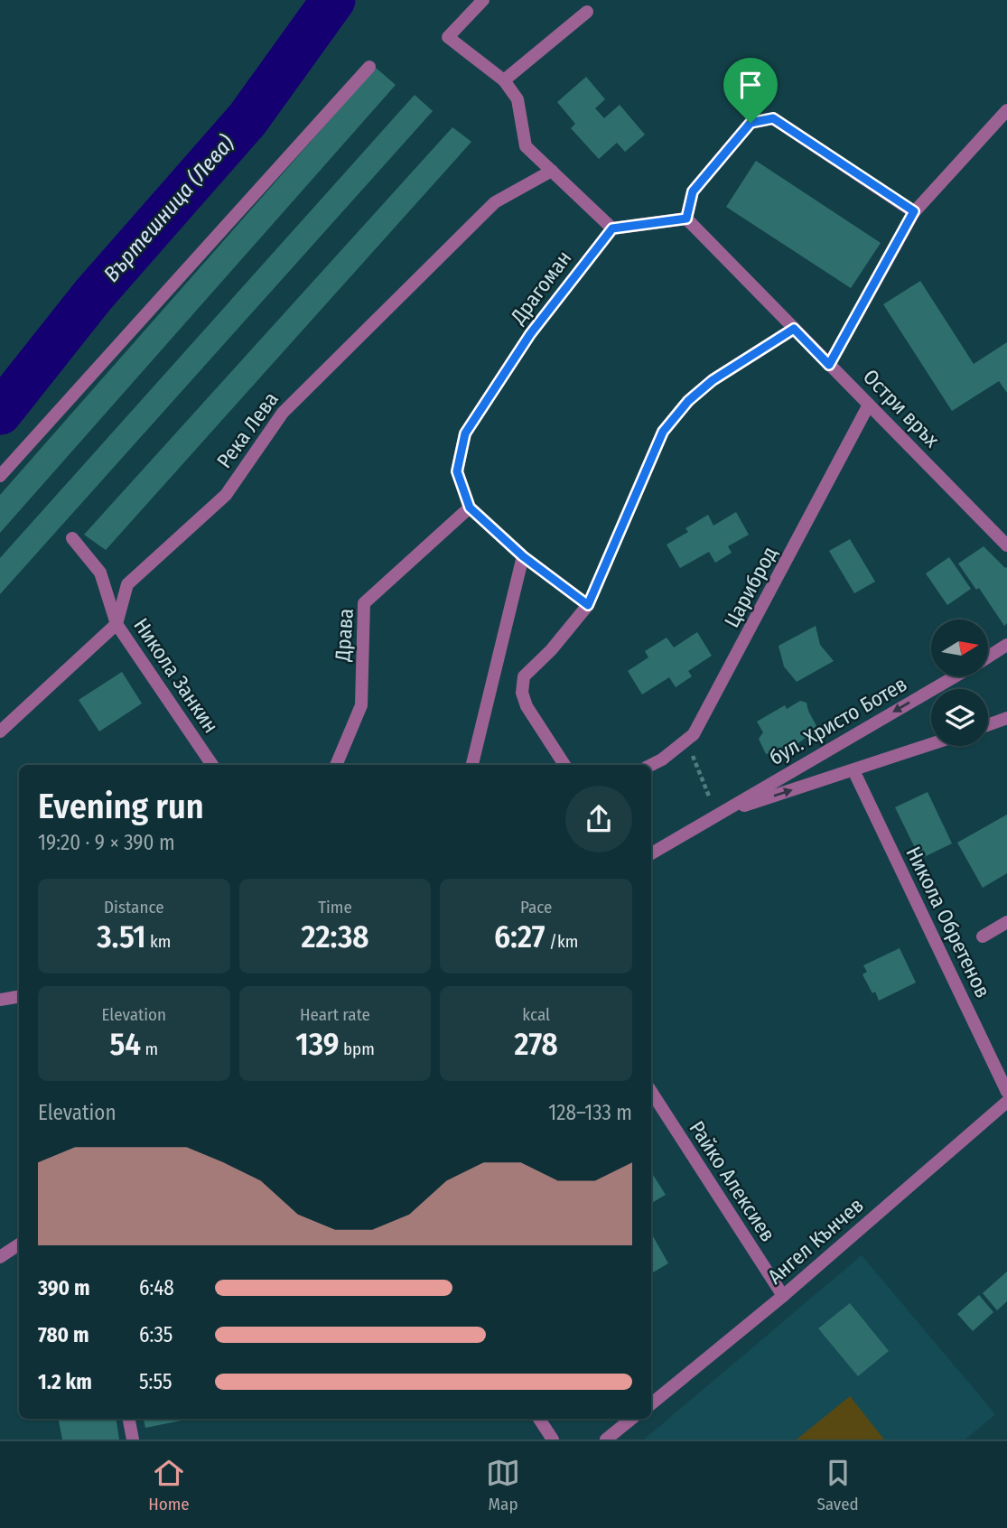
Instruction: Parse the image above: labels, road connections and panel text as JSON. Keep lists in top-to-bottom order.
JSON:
{
  "streets": {
    "street": [
      "Драгоман",
      "Остри връх",
      "Река Лева",
      "Цариброд",
      "Драва",
      "Никола Занкин",
      "бул. Христо Ботев",
      "Никола Обретенов",
      "Райко Алексиев",
      "Ангел Кънчев"
    ]
  },
  "crossings": [
    ["Драгоман", "Драва"],
    ["Остри връх", "Цариброд"],
    ["Река Лева", "Никола Занкин"],
    ["бул. Христо Ботев", "Никола Обретенов"],
    ["Райко Алексиев", "Ангел Кънчев"]
  ],
  "water": ["Въртешница (Лева)"],
  "north": "right",
  "page": {
    "heading": ["Evening run", "19:20 · 9 × 390 m"],
    "stats": [
      ["Distance", "3.51 km"],
      ["Time", "22:38"],
      ["Pace", "6:27 /km"],
      ["Elevation", "54 m"],
      ["Heart rate", "139 bpm"],
      ["kcal", "278"]
    ],
    "chart": ["Elevation", "128–133 m"],
    "list": [
      {
        "name": "390 m",
        "note": "6:48"
      },
      {
        "name": "780 m",
        "note": "6:35"
      },
      {
        "name": "1.2 km",
        "note": "5:55"
      }
    ],
    "tabs": ["Home", "Map", "Saved"]
  }
}
